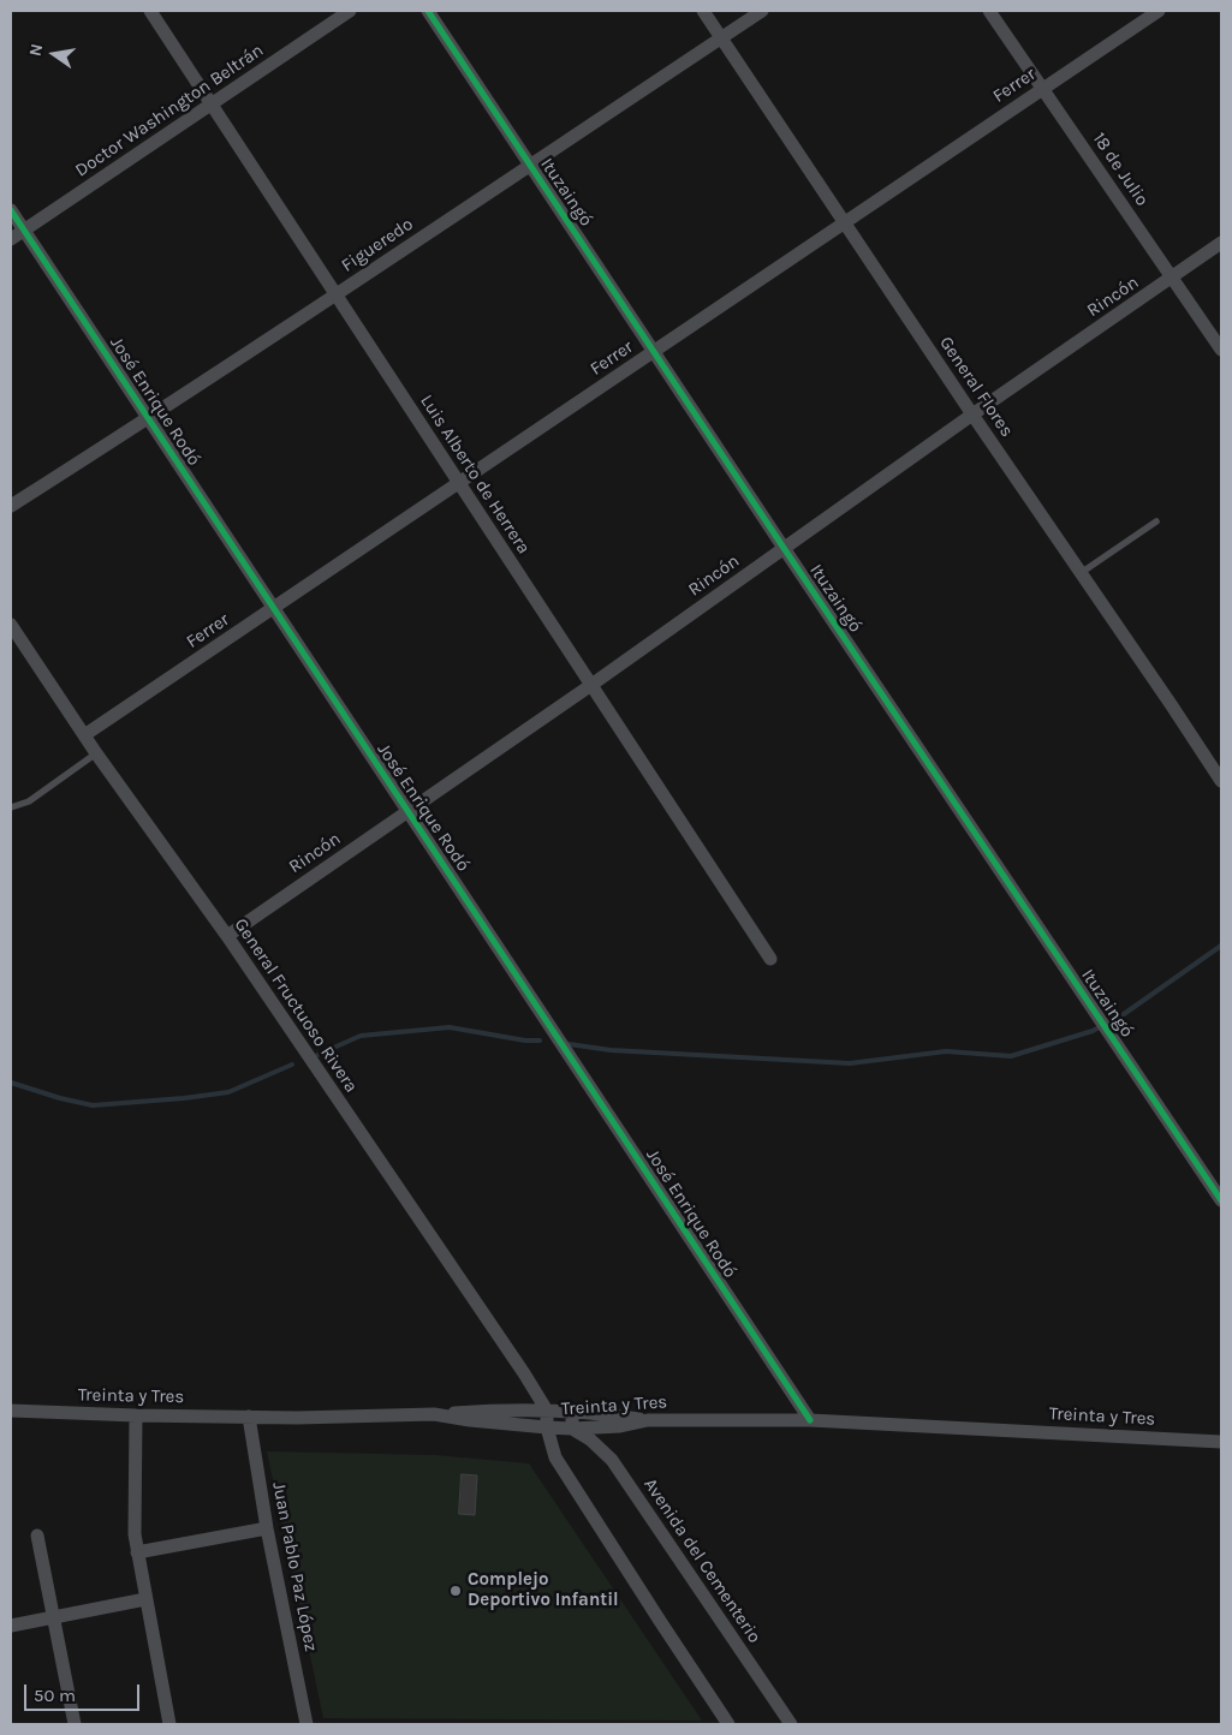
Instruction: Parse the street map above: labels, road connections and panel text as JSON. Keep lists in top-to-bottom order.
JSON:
{
  "streets": {
    "street": [
      "Ferrer",
      "Doctor Washington Beltrán",
      "18 de Julio",
      "Ituzaingó",
      "Figueredo",
      "Rincón",
      "General Flores",
      "José Enrique Rodó",
      "Luis Alberto de Herrera",
      "General Fructuoso Rivera",
      "Treinta y Tres",
      "Avenida del Cementerio",
      "Juan Pablo Paz López"
    ]
  },
  "crossings": [
    ["Ferrer", "18 de Julio"],
    ["Ferrer", "Ituzaingó"],
    ["Ferrer", "General Flores"],
    ["Ferrer", "José Enrique Rodó"],
    ["Ferrer", "Luis Alberto de Herrera"],
    ["Ferrer", "General Fructuoso Rivera"],
    ["Doctor Washington Beltrán", "José Enrique Rodó"],
    ["Doctor Washington Beltrán", "Luis Alberto de Herrera"],
    ["18 de Julio", "Rincón"],
    ["Ituzaingó", "Figueredo"],
    ["Ituzaingó", "Rincón"],
    ["Figueredo", "General Flores"],
    ["Figueredo", "José Enrique Rodó"],
    ["Figueredo", "Luis Alberto de Herrera"],
    ["Rincón", "General Flores"],
    ["Rincón", "José Enrique Rodó"],
    ["Rincón", "Luis Alberto de Herrera"],
    ["Rincón", "General Fructuoso Rivera"],
    ["José Enrique Rodó", "Treinta y Tres"],
    ["Treinta y Tres", "Avenida del Cementerio"],
    ["Treinta y Tres", "Juan Pablo Paz López"]
  ],
  "places": ["Complejo Deportivo Infantil"],
  "scale_bar": "50 m",
  "north": "left"
}
